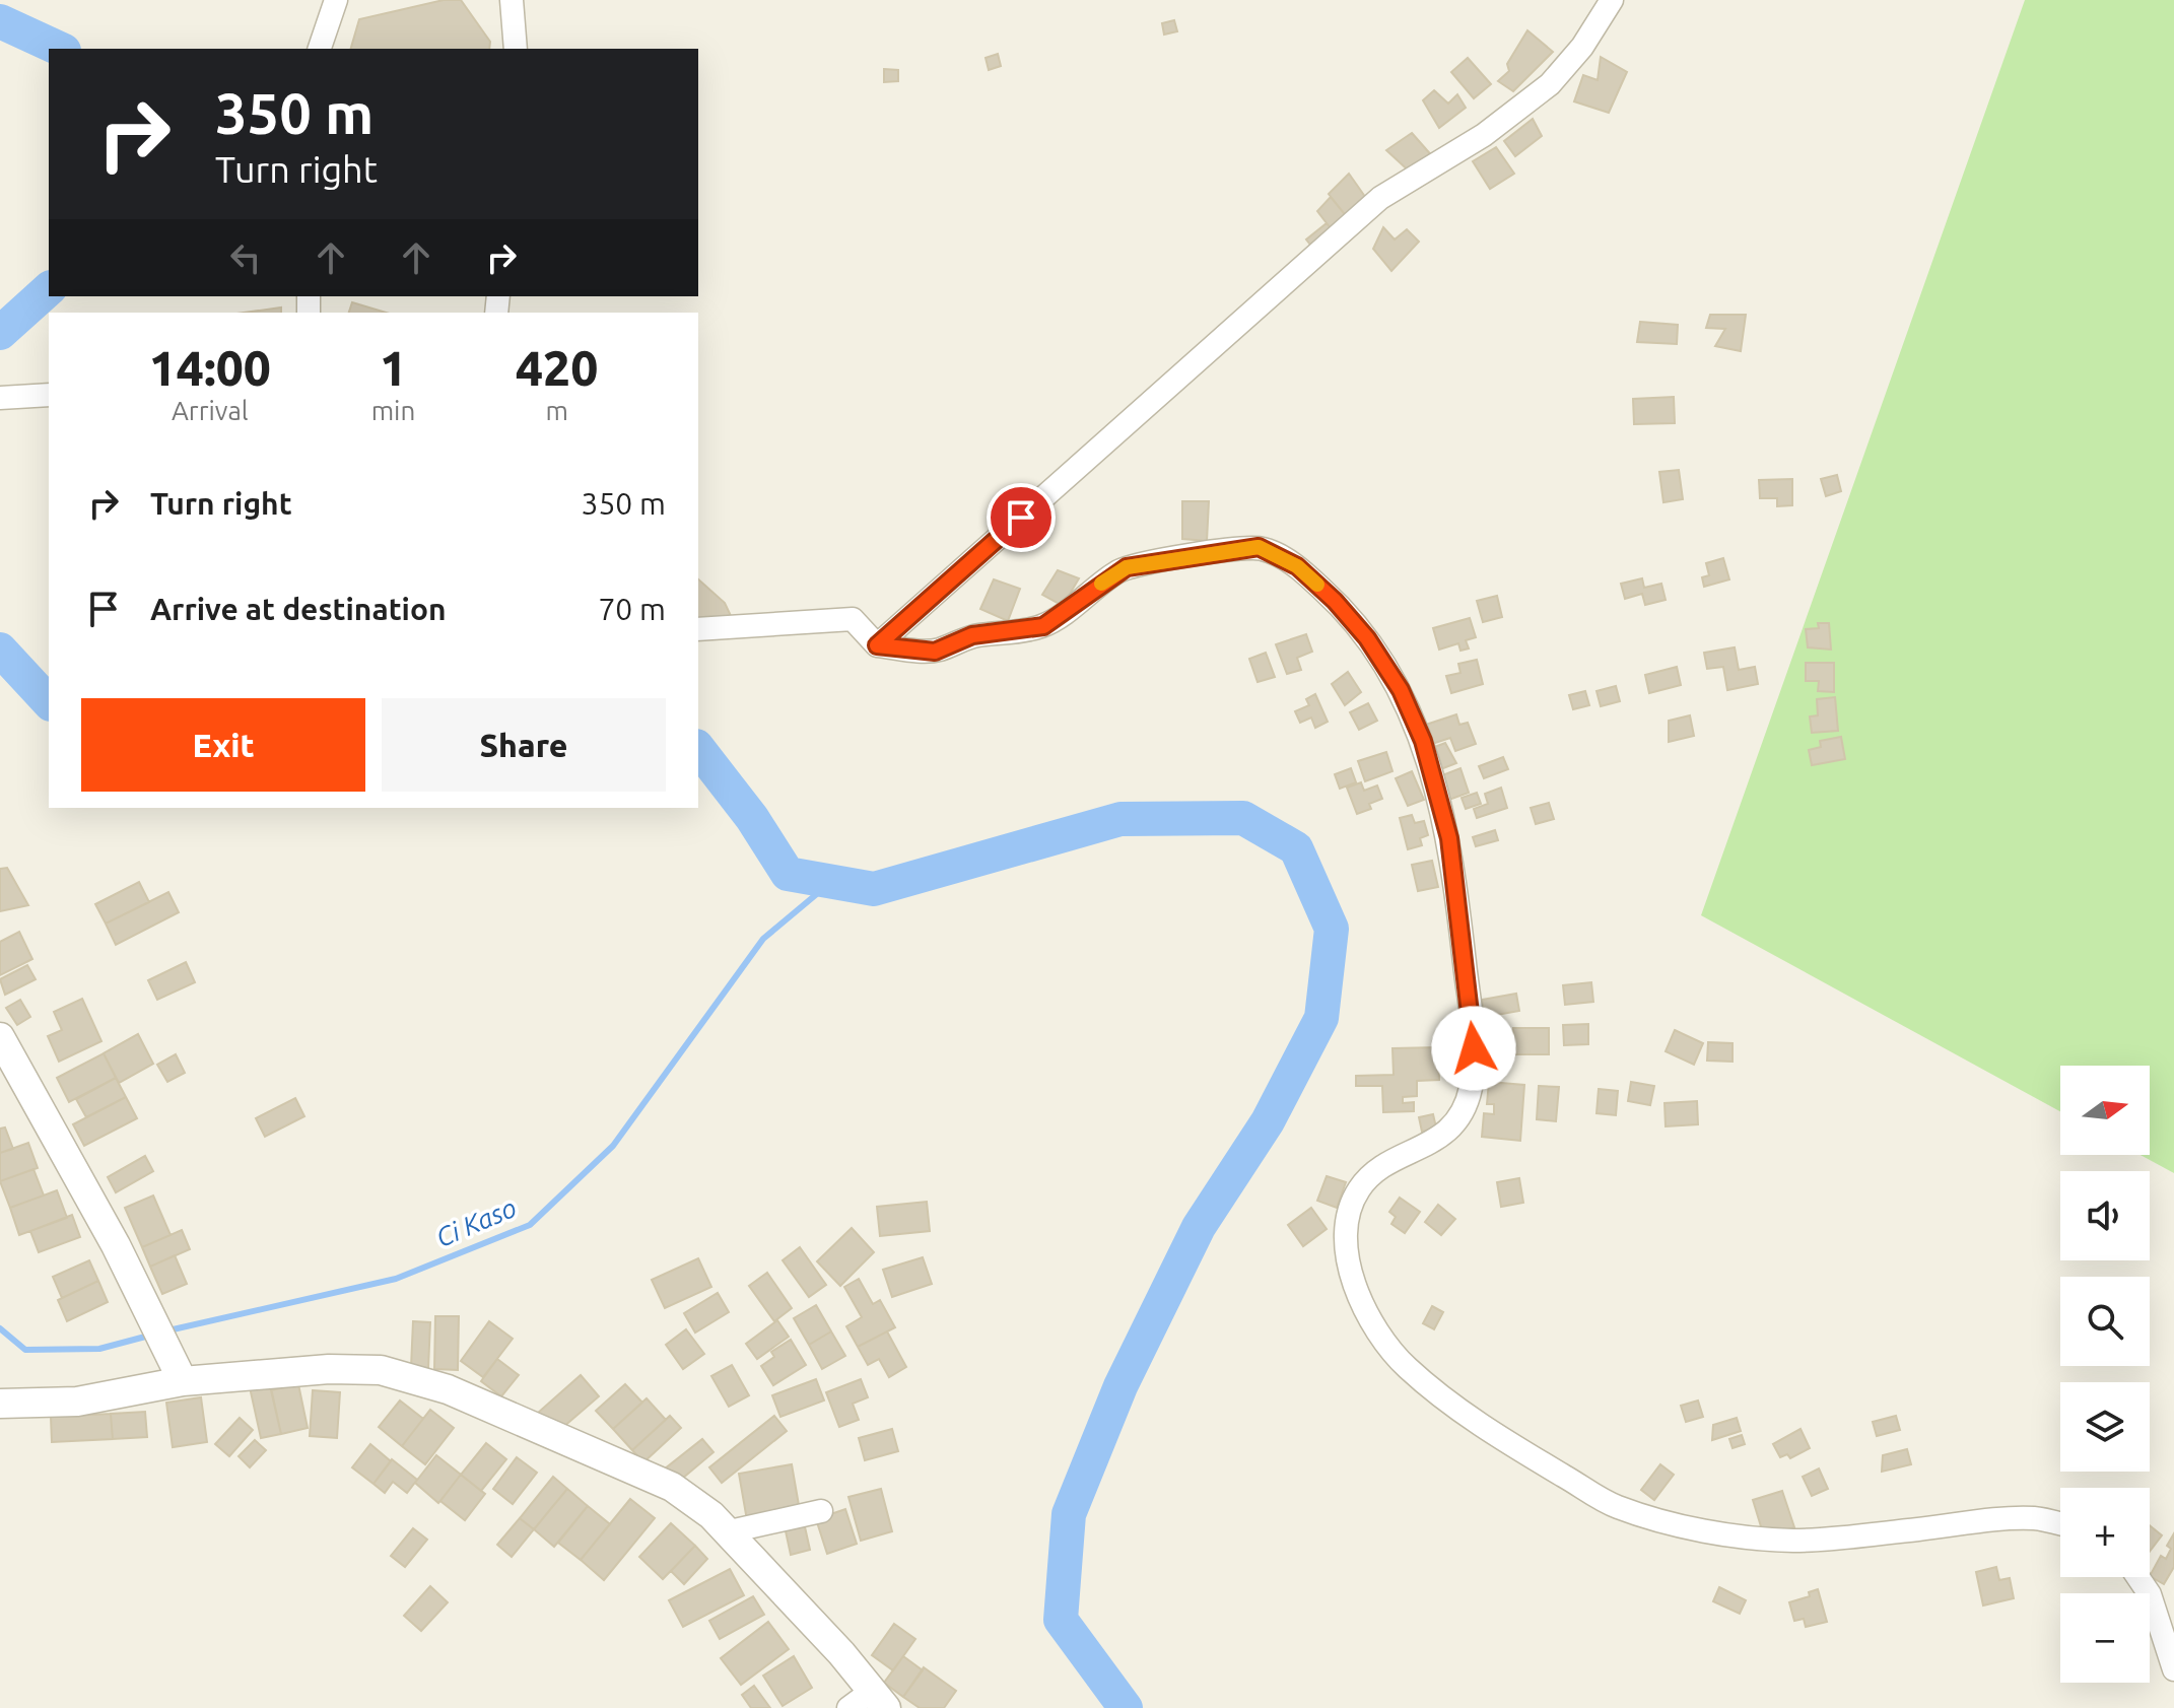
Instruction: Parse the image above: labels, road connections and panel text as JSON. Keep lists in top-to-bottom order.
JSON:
{
  "water": ["Ci Kaso"],
  "north": "right",
  "page": {
    "turn": ["350 m", "Turn right"],
    "eta": [
      "14:00",
      "Arrival",
      "1",
      "min",
      "420",
      "m"
    ],
    "list": [
      {
        "name": "Turn right",
        "value": "350 m"
      },
      {
        "name": "Arrive at destination",
        "value": "70 m"
      }
    ],
    "buttons": ["Exit", "Share"],
    "map_buttons": ["+", "−"]
  }
}
